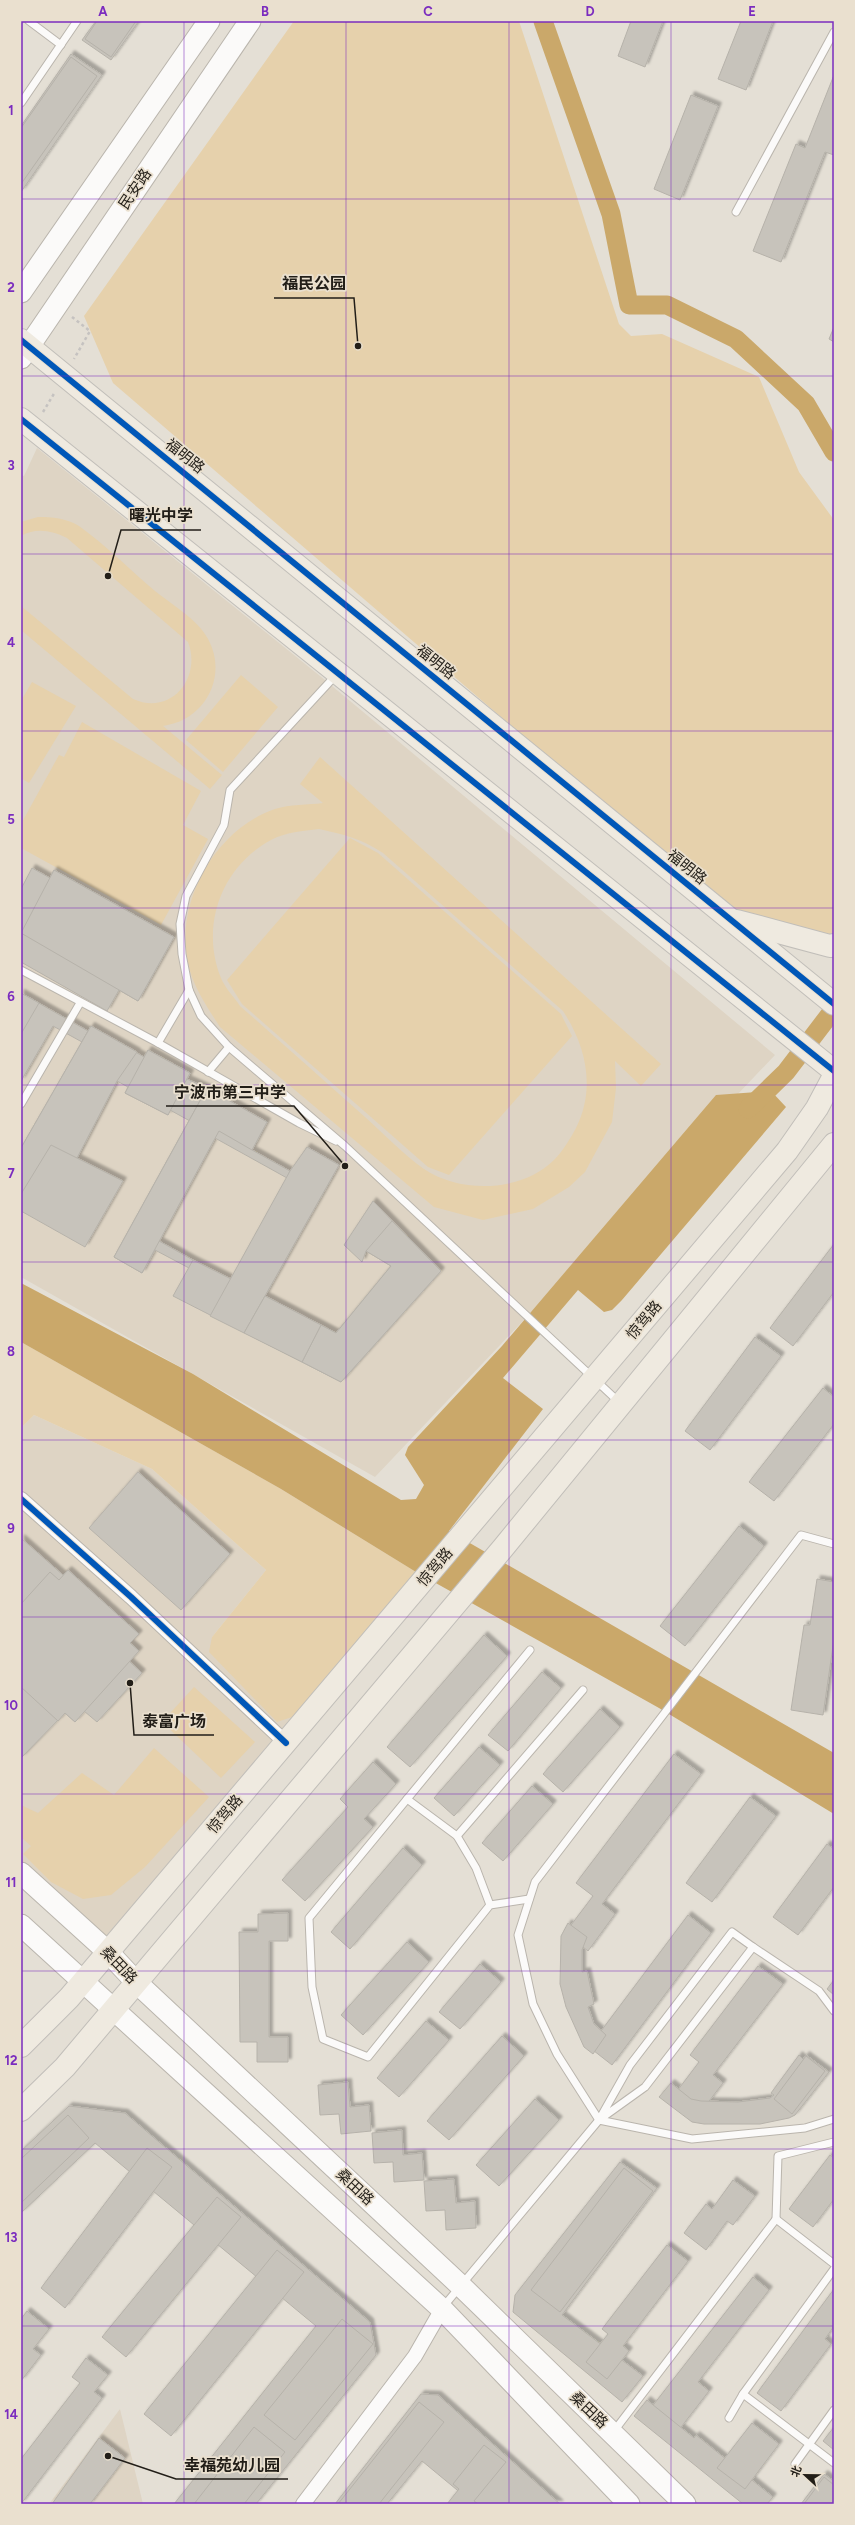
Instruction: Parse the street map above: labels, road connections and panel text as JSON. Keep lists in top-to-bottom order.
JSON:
{
  "streets": {
    "main road": [
      "民安路",
      "福明路",
      "惊驾路",
      "桑田路"
    ]
  },
  "crossings": [
    ["民安路", "福明路"],
    ["惊驾路", "桑田路"]
  ],
  "places": [
    "福民公园",
    "曙光中学",
    "宁波市第三中学",
    "泰富广场",
    "幸福苑幼儿园"
  ],
  "north": "left",
  "grid": {
    "columns": [
      "A",
      "B",
      "C",
      "D",
      "E"
    ],
    "rows": [
      "1",
      "2",
      "3",
      "4",
      "5",
      "6",
      "7",
      "8",
      "9",
      "10",
      "11",
      "12",
      "13",
      "14"
    ]
  }
}
